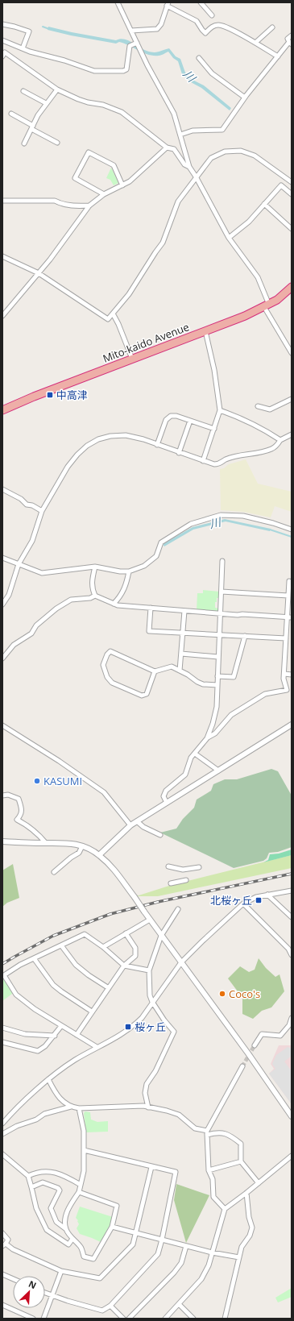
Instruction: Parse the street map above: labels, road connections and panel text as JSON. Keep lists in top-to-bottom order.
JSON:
{
  "streets": {
    "highway": ["Mito-kaido Avenue"]
  },
  "water": ["川"],
  "places": {
    "transit": ["中高津", "北桜ヶ丘", "桜ヶ丘"],
    "other": ["KASUMI", "Coco's"]
  },
  "north": "top right"
}
